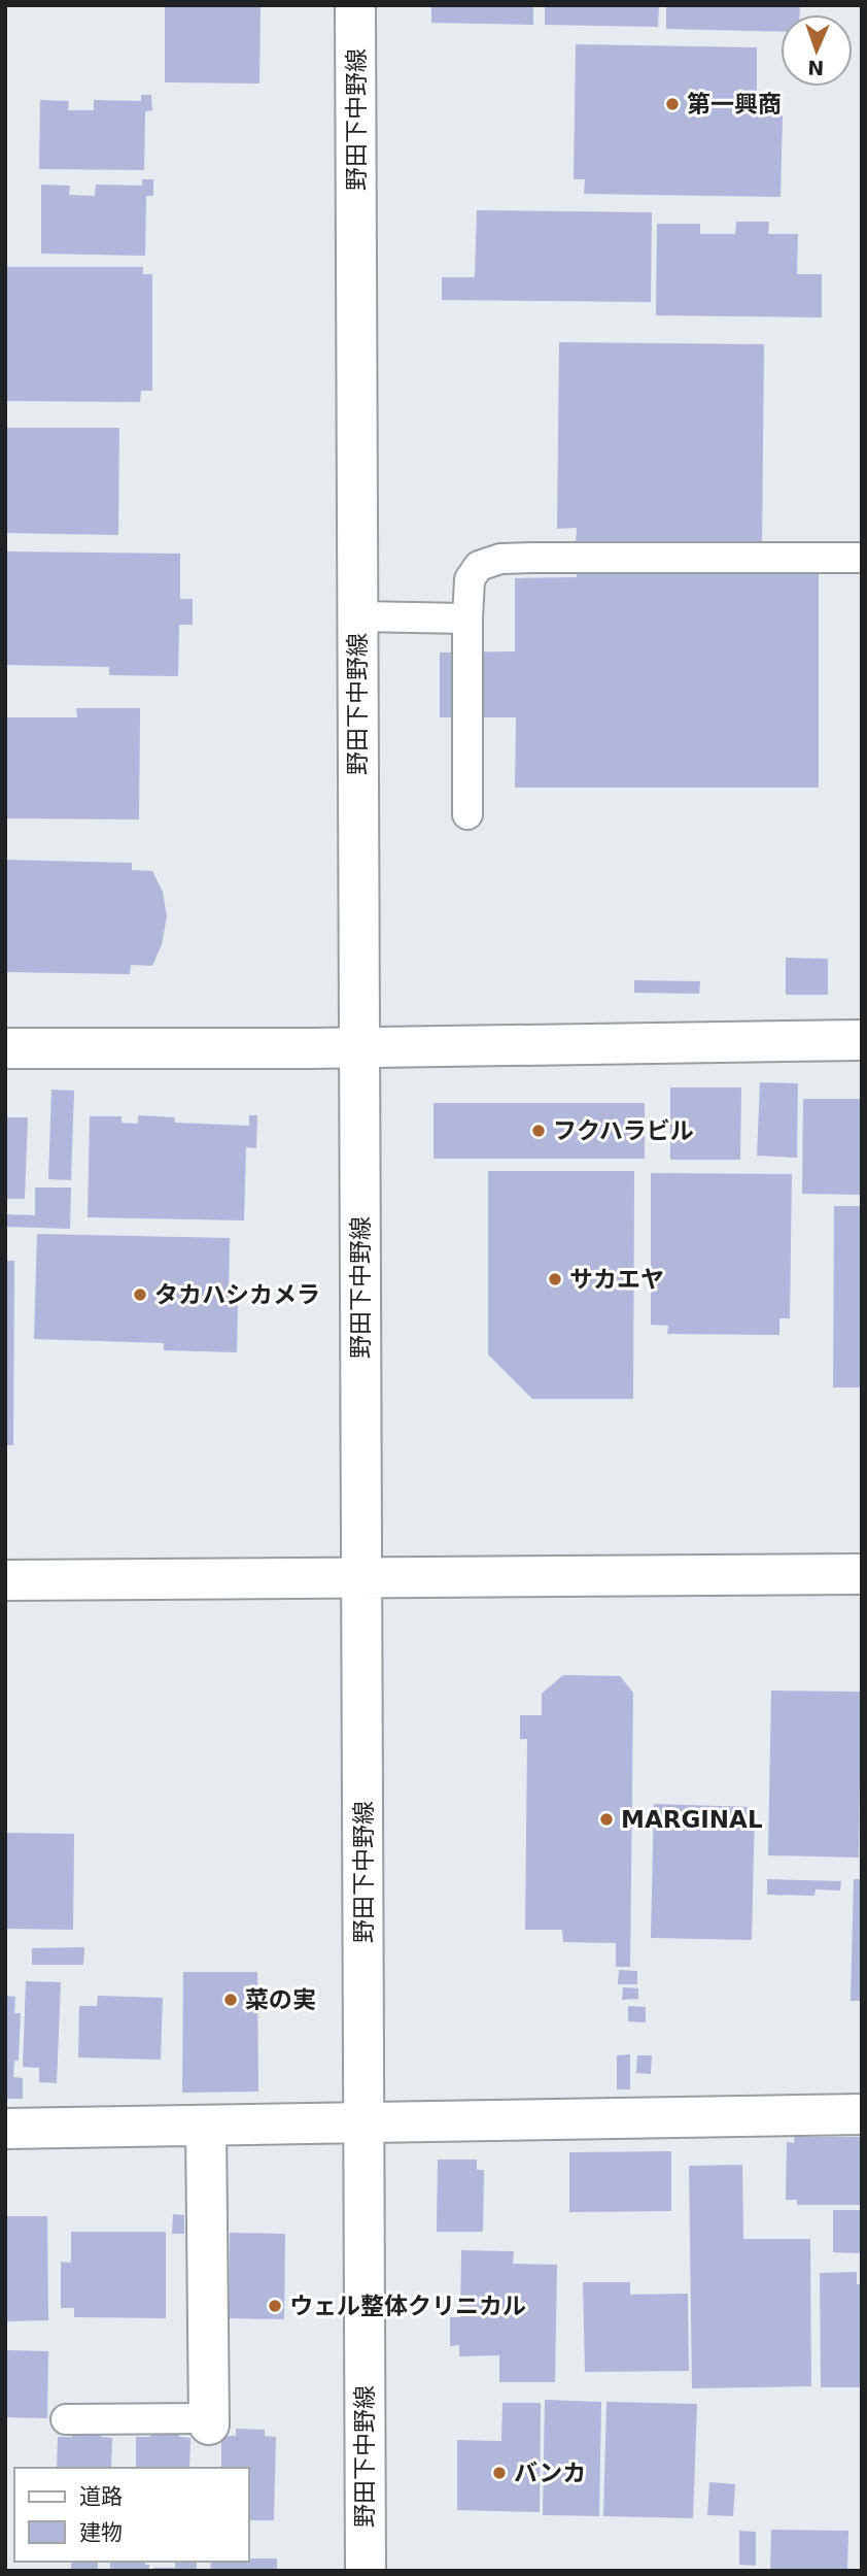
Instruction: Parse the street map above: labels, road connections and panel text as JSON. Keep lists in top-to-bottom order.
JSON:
{
  "streets": {
    "street": ["野田下中野線"]
  },
  "places": [
    "第一興商",
    "フクハラビル",
    "サカエヤ",
    "タカハシカメラ",
    "MARGINAL",
    "菜の実",
    "ウェル整体クリニカル",
    "バンカ"
  ],
  "legend": ["道路", "建物"],
  "north": "bottom"
}
